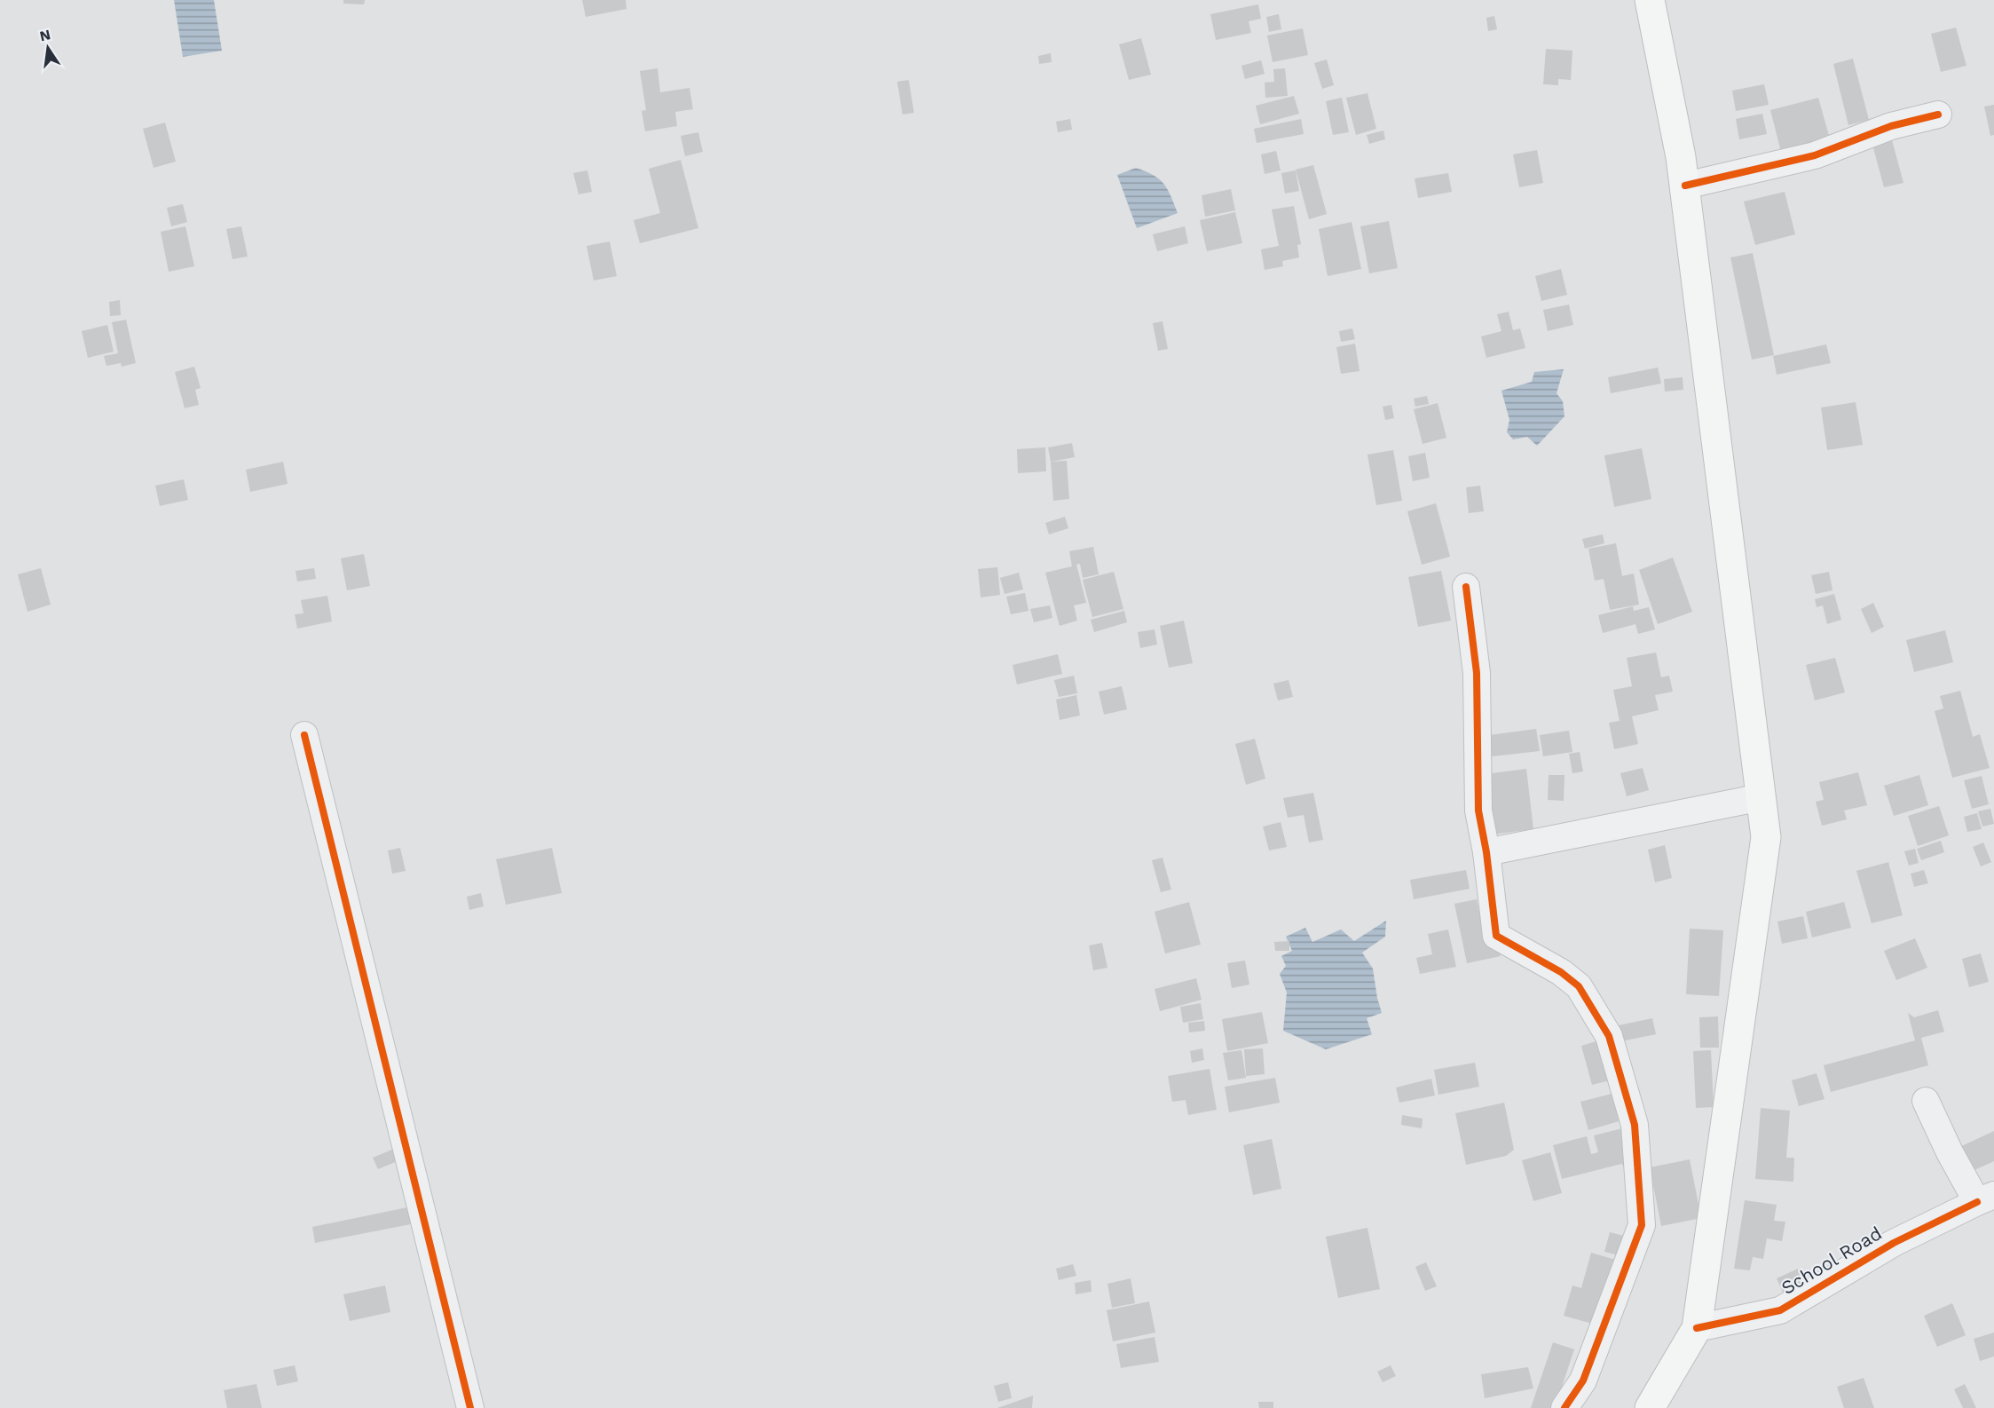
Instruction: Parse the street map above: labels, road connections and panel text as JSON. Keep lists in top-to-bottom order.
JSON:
{
  "streets": {
    "street": ["School Road"]
  },
  "north": "top"
}
